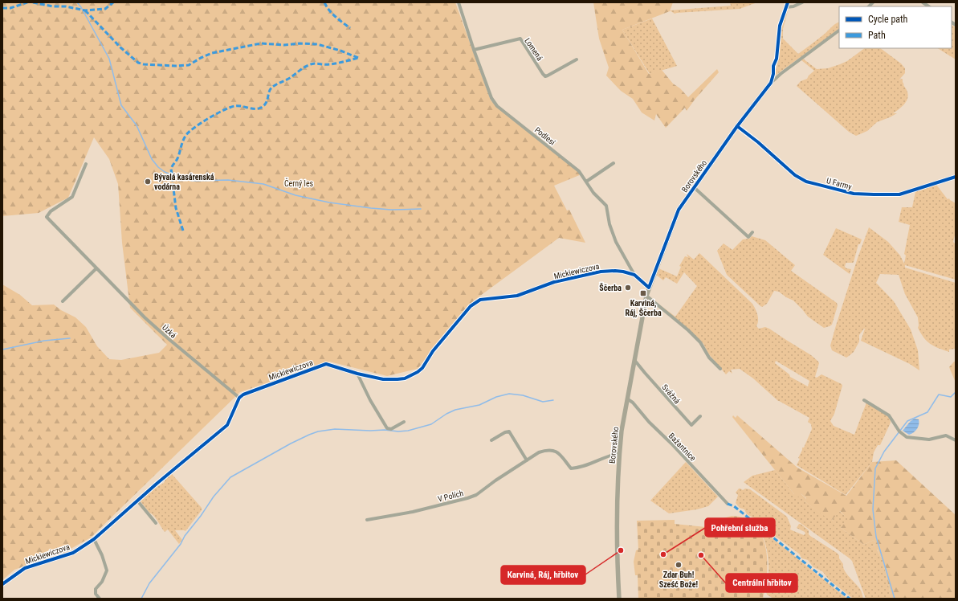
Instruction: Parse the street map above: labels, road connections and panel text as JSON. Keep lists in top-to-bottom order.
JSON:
{
  "streets": {
    "main road": ["Borovského"],
    "street": [
      "Lomená",
      "Podlesí",
      "U Farmy",
      "Mickiewiczova",
      "Úzká",
      "Svážná",
      "Bažantnice",
      "V Polích"
    ]
  },
  "crossings": [
    ["Lomená", "Podlesí"],
    ["Podlesí", "Mickiewiczova"],
    ["Borovského", "U Farmy"],
    ["Borovského", "Mickiewiczova"],
    ["Borovského", "Svážná"],
    ["Borovského", "Bažantnice"],
    ["Borovského", "V Polích"],
    ["Mickiewiczova", "Úzká"]
  ],
  "parks": ["Černý les"],
  "places": {
    "other": [
      "Bývalá kasárenská vodárna",
      "Ščerba",
      "Karviná, Ráj, hřbitov",
      "Pohřební služba",
      "Centrální hřbitov",
      "Zdar Buh! Sześć Boże!"
    ],
    "transit": ["Karviná, Ráj, Ščerba"]
  },
  "legend": ["Cycle path", "Path"]
}
